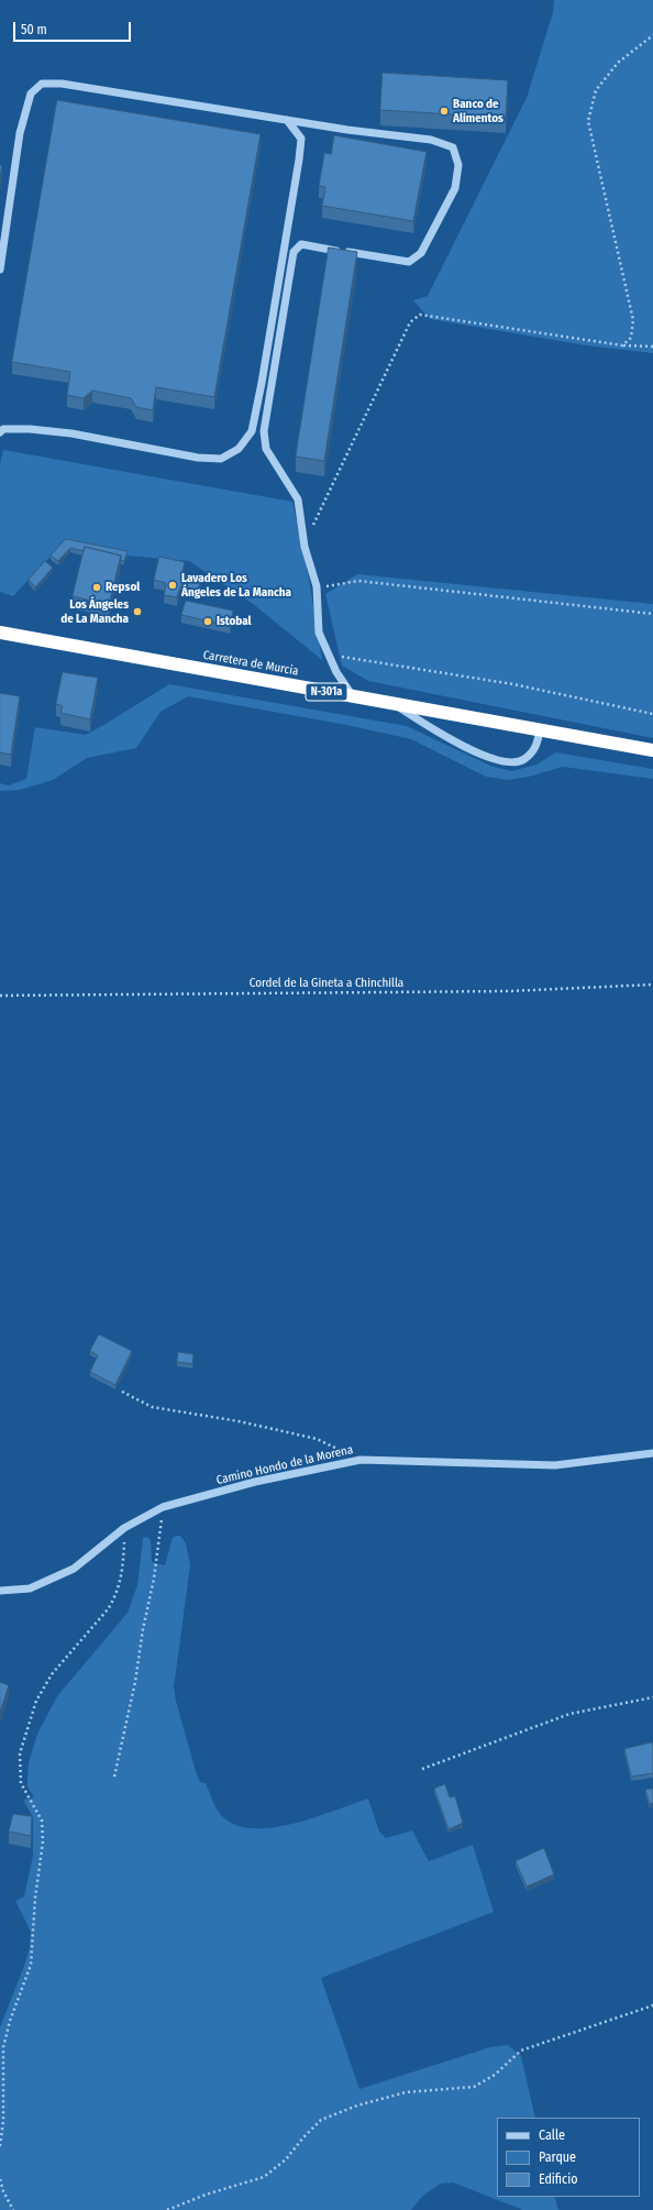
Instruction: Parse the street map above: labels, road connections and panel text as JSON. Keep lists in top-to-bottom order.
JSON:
{
  "streets": {
    "highway": ["Carretera de Murcia", "N-301a"],
    "street": ["Camino Hondo de la Morena"],
    "path": ["Cordel de la Gineta a Chinchilla"]
  },
  "places": [
    "Banco de Alimentos",
    "Lavadero Los Ángeles de La Mancha",
    "Repsol",
    "Los Ángeles de La Mancha",
    "Istobal"
  ],
  "legend": ["Calle", "Parque", "Edificio"],
  "scale_bar": "50 m"
}
